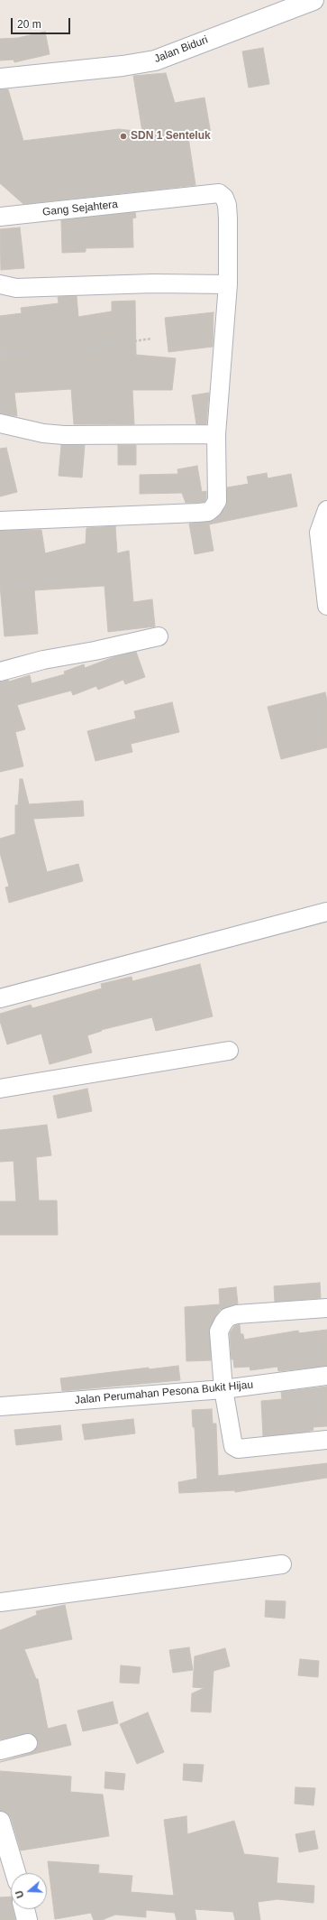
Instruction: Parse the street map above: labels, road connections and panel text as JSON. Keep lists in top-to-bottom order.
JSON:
{
  "streets": {
    "street": ["Jalan Biduri", "Gang Sejahtera", "Jalan Perumahan Pesona Bukit Hijau"]
  },
  "places": ["SDN 1 Senteluk"],
  "scale_bar": "20 m",
  "north": "left"
}
